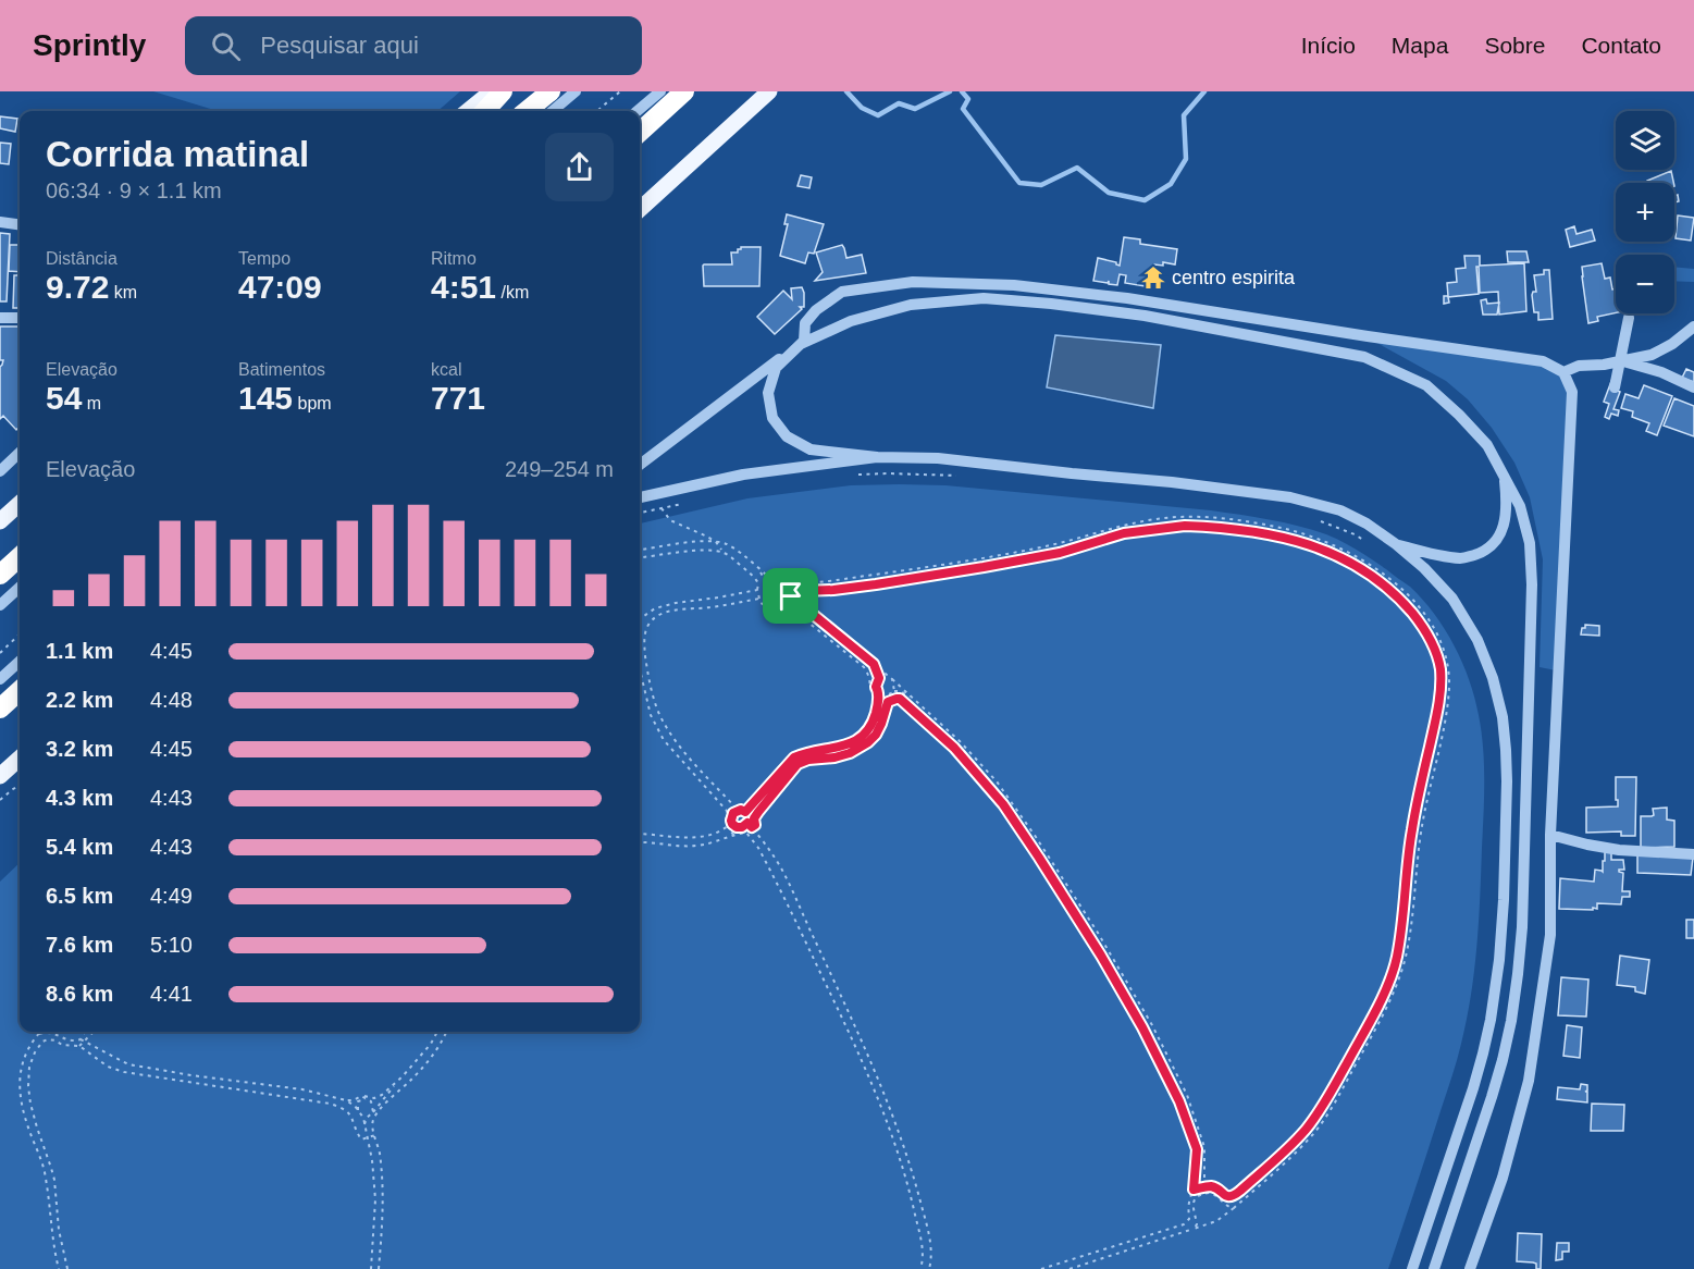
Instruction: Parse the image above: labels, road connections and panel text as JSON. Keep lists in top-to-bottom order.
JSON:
{
  "places": {
    "temple": ["centro espirita"]
  },
  "page": {
    "header": "Sprintly",
    "search": "Pesquisar aqui",
    "nav": [
      "Início",
      "Mapa",
      "Sobre",
      "Contato"
    ],
    "map_buttons": ["+", "−"],
    "heading": ["Corrida matinal", "06:34 · 9 × 1.1 km"],
    "stats": [
      ["Distância", "9.72 km"],
      ["Tempo", "47:09"],
      ["Ritmo", "4:51 /km"],
      ["Elevação", "54 m"],
      ["Batimentos", "145 bpm"],
      ["kcal", "771"]
    ],
    "chart": ["Elevação", "249–254 m"],
    "list": [
      {
        "name": "1.1 km",
        "note": "4:45"
      },
      {
        "name": "2.2 km",
        "note": "4:48"
      },
      {
        "name": "3.2 km",
        "note": "4:45"
      },
      {
        "name": "4.3 km",
        "note": "4:43"
      },
      {
        "name": "5.4 km",
        "note": "4:43"
      },
      {
        "name": "6.5 km",
        "note": "4:49"
      },
      {
        "name": "7.6 km",
        "note": "5:10"
      },
      {
        "name": "8.6 km",
        "note": "4:41"
      }
    ]
  }
}
